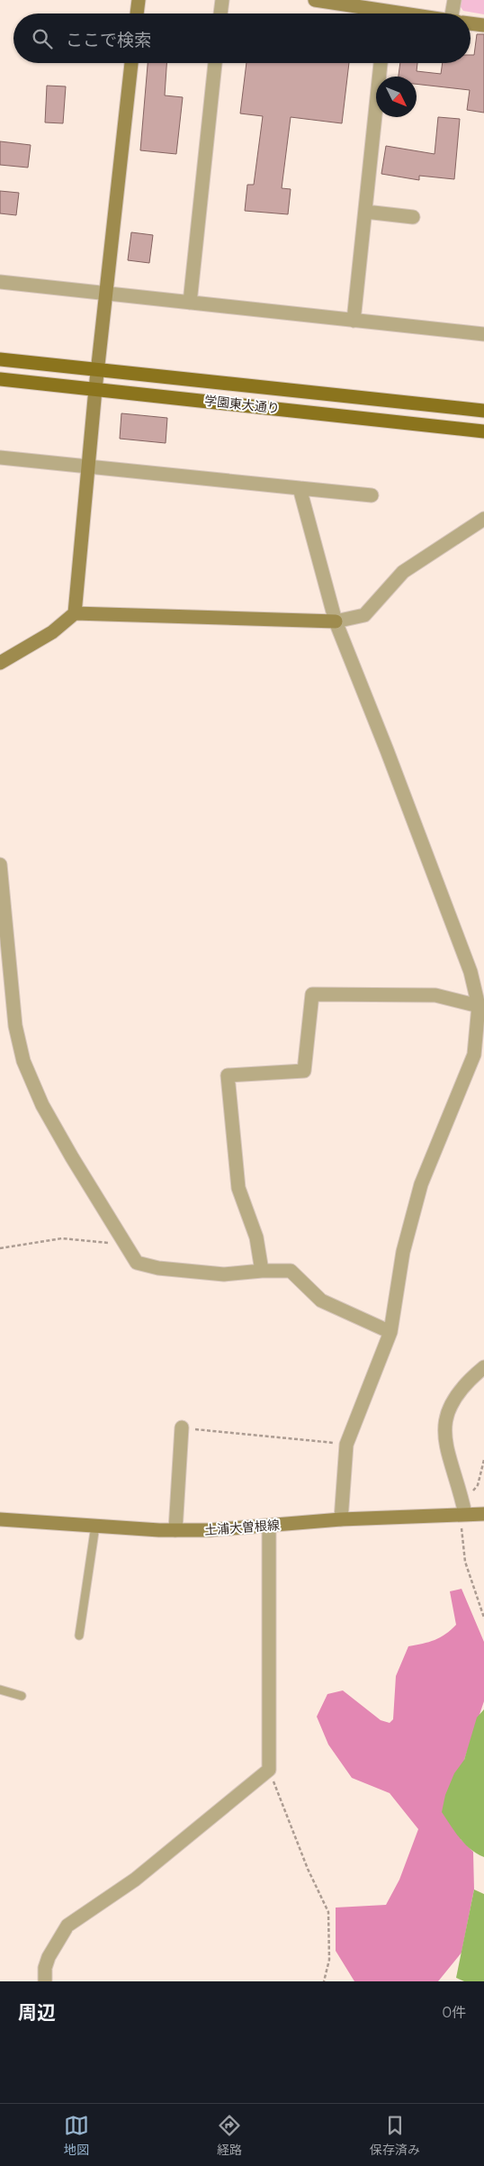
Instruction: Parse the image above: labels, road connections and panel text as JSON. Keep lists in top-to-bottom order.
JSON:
{
  "streets": {
    "main road": ["学園東大通り"],
    "street": ["土浦大曽根線"]
  },
  "north": "bottom right",
  "page": {
    "search": "ここで検索",
    "heading": ["周辺", "0件"],
    "nav": ["地図", "経路", "保存済み"]
  }
}
